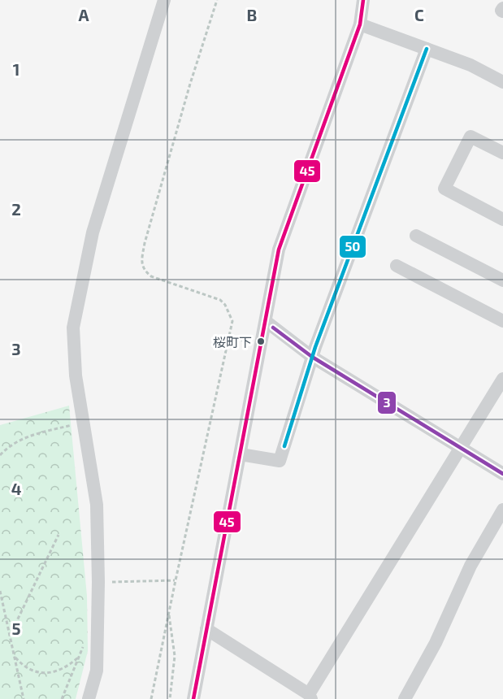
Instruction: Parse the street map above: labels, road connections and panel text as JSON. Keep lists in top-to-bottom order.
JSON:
{
  "places": ["桜町下"],
  "lines": ["transit line 45", "transit line 50", "transit line 3"],
  "grid": {
    "columns": ["A", "B", "C"],
    "rows": [
      "1",
      "2",
      "3",
      "4",
      "5"
    ]
  }
}
